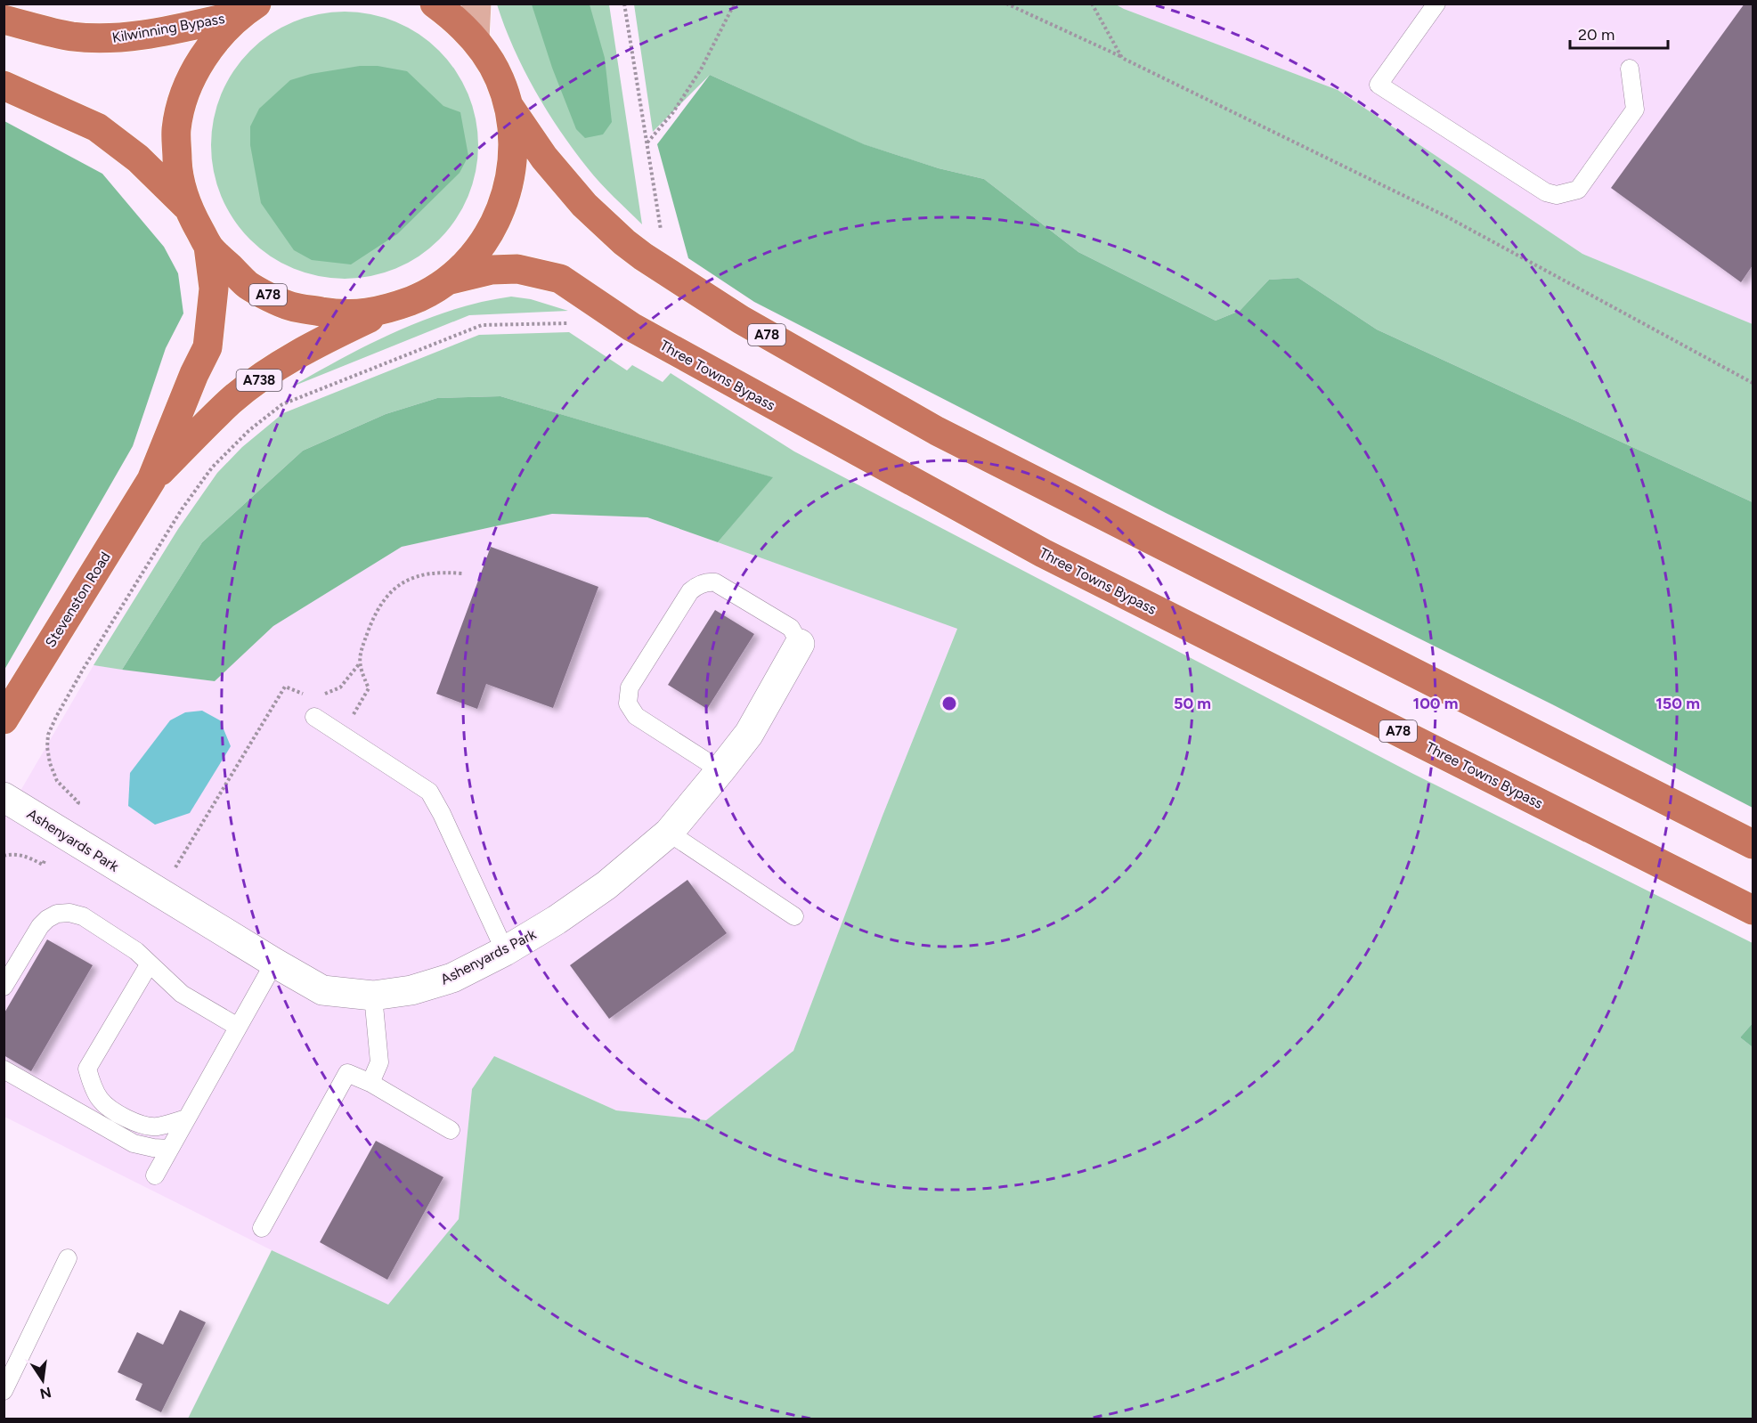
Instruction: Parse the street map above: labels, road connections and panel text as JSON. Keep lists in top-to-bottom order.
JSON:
{
  "streets": {
    "highway": [
      "Kilwinning Bypass",
      "A78",
      "Three Towns Bypass",
      "A738",
      "Stevenston Road"
    ],
    "street": ["Ashenyards Park"]
  },
  "crossings": [
    ["Kilwinning Bypass", "A78"],
    ["A78", "Three Towns Bypass"],
    ["A78", "A738"],
    ["A738", "Stevenston Road"]
  ],
  "scale_bar": "20 m",
  "north": "bottom",
  "rings": ["50 m", "100 m", "150 m"]
}
